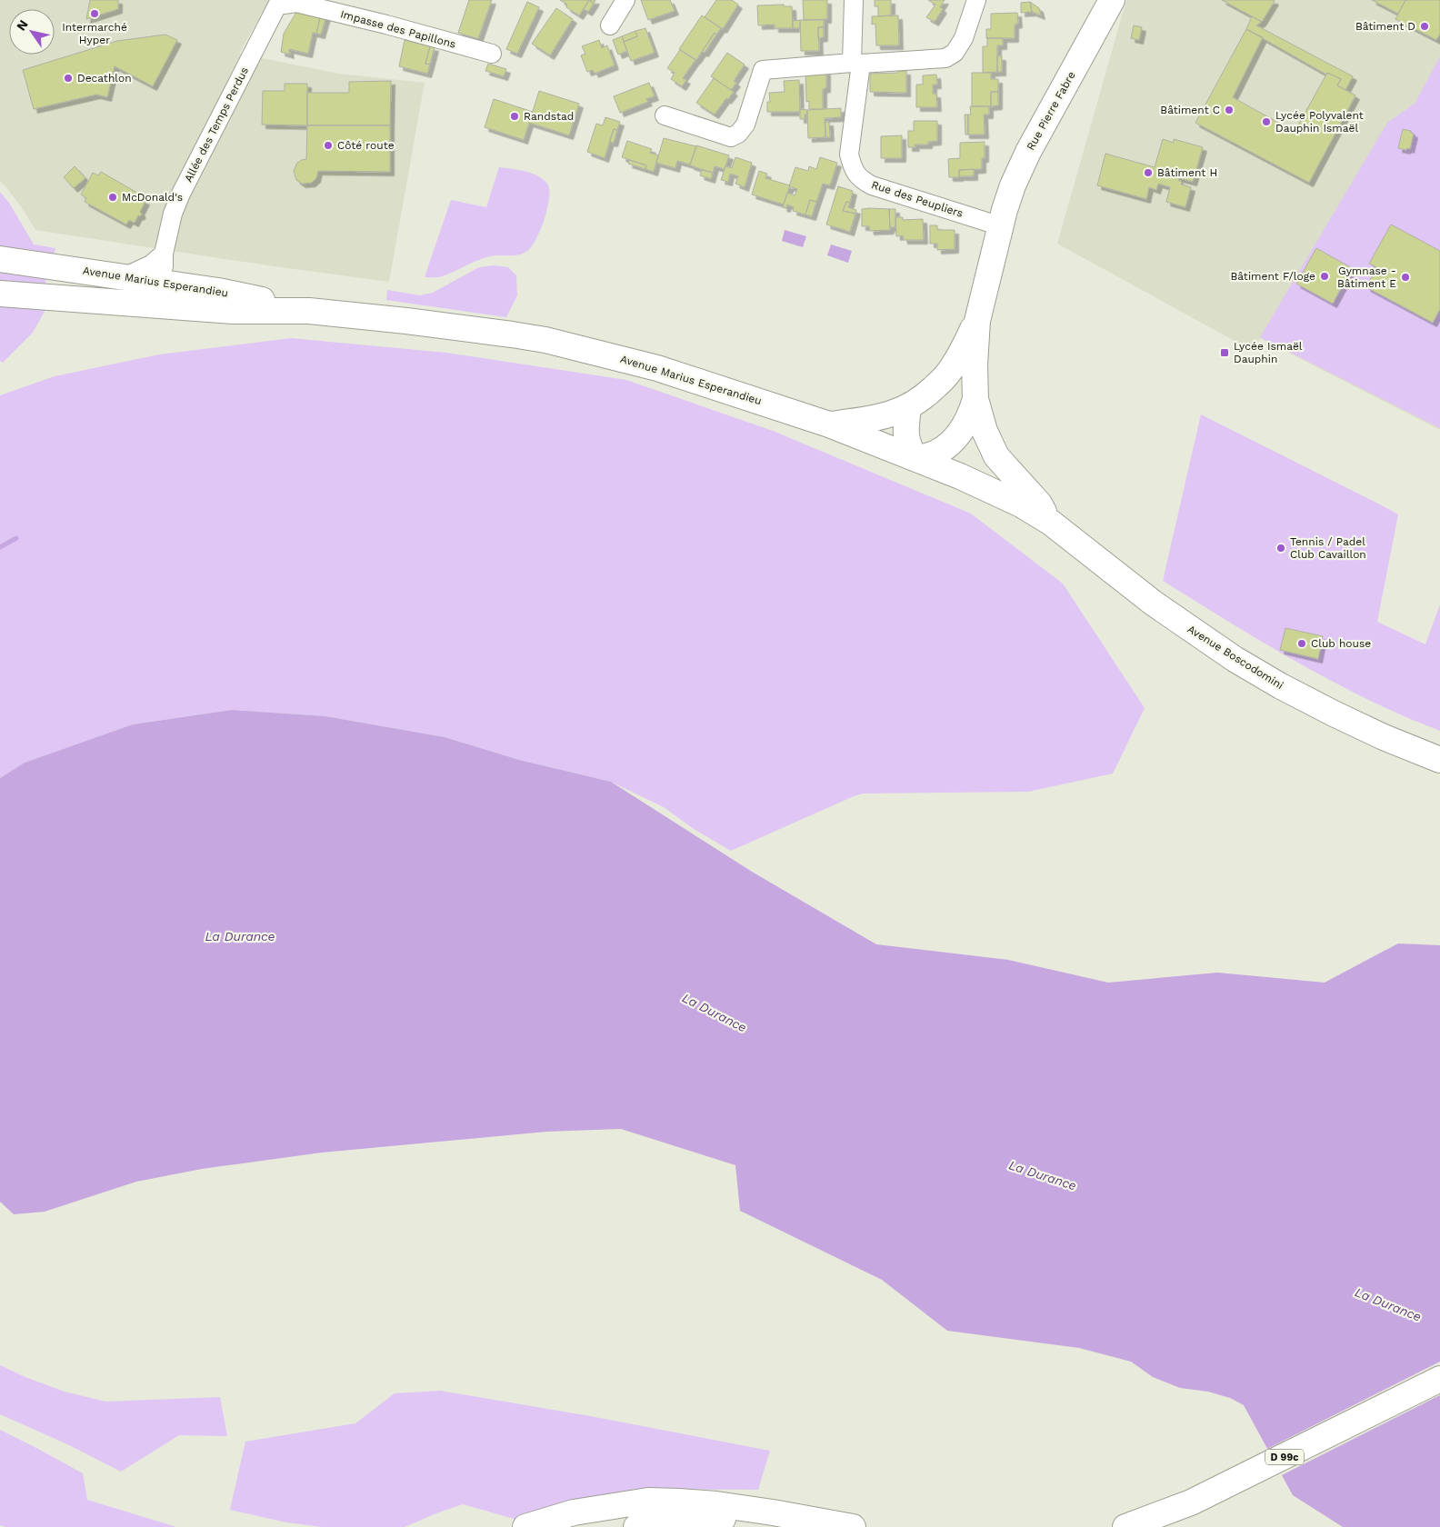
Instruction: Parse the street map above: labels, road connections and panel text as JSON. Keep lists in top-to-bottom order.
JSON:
{
  "streets": {
    "main road": [
      "Rue Pierre Fabre",
      "Avenue Marius Esperandieu",
      "Avenue Boscodomini",
      "D 99c"
    ],
    "street": ["Impasse des Papillons", "Allée des Temps Perdus", "Rue des Peupliers"]
  },
  "crossings": [
    ["Impasse des Papillons", "Allée des Temps Perdus"],
    ["Rue Pierre Fabre", "Rue des Peupliers"],
    ["Allée des Temps Perdus", "Avenue Marius Esperandieu"],
    ["Avenue Marius Esperandieu", "Avenue Boscodomini"]
  ],
  "water": ["La Durance"],
  "places": {
    "other": [
      "Intermarché Hyper",
      "Bâtiment D",
      "Decathlon",
      "Bâtiment C",
      "Randstad",
      "Lycée Polyvalent Dauphin Ismaël",
      "Côté route",
      "Bâtiment H",
      "McDonald's",
      "Bâtiment F/loge",
      "Gymnase - Bâtiment E",
      "Tennis / Padel Club Cavaillon",
      "Club house"
    ],
    "transit": ["Lycée Ismaël Dauphin"]
  },
  "north": "top left"
}
